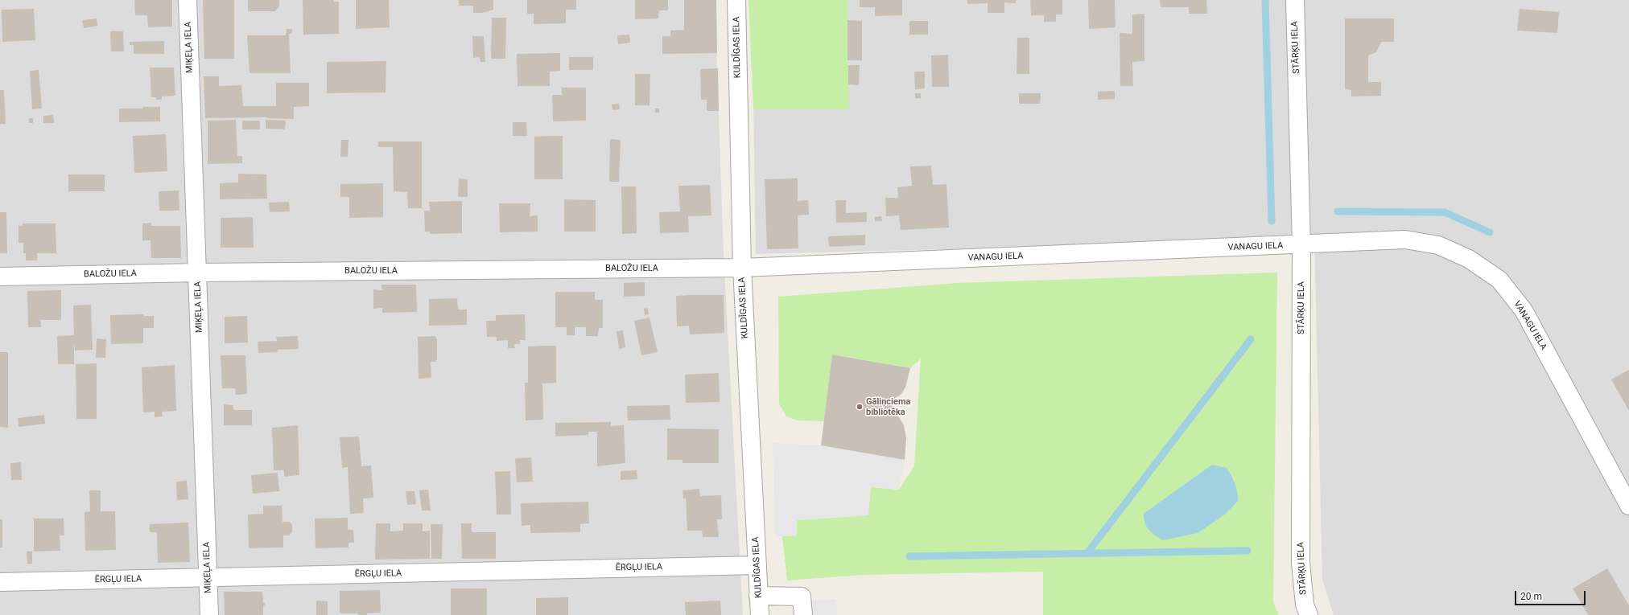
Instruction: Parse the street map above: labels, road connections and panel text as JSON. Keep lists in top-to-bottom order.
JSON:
{
  "streets": {
    "street": [
      "MIĶEĻA IELA",
      "KULDĪGAS IELA",
      "STĀRĶU IELA",
      "VANAGU IELA",
      "BALOŽU IELA",
      "ĒRGĻU IELA"
    ]
  },
  "crossings": [
    ["MIĶEĻA IELA", "BALOŽU IELA"],
    ["MIĶEĻA IELA", "ĒRGĻU IELA"],
    ["KULDĪGAS IELA", "VANAGU IELA"],
    ["KULDĪGAS IELA", "BALOŽU IELA"],
    ["KULDĪGAS IELA", "ĒRGĻU IELA"],
    ["STĀRĶU IELA", "VANAGU IELA"],
    ["VANAGU IELA", "BALOŽU IELA"]
  ],
  "places": ["Gāliņciema bibliotēka"],
  "scale_bar": "20 m"
}
